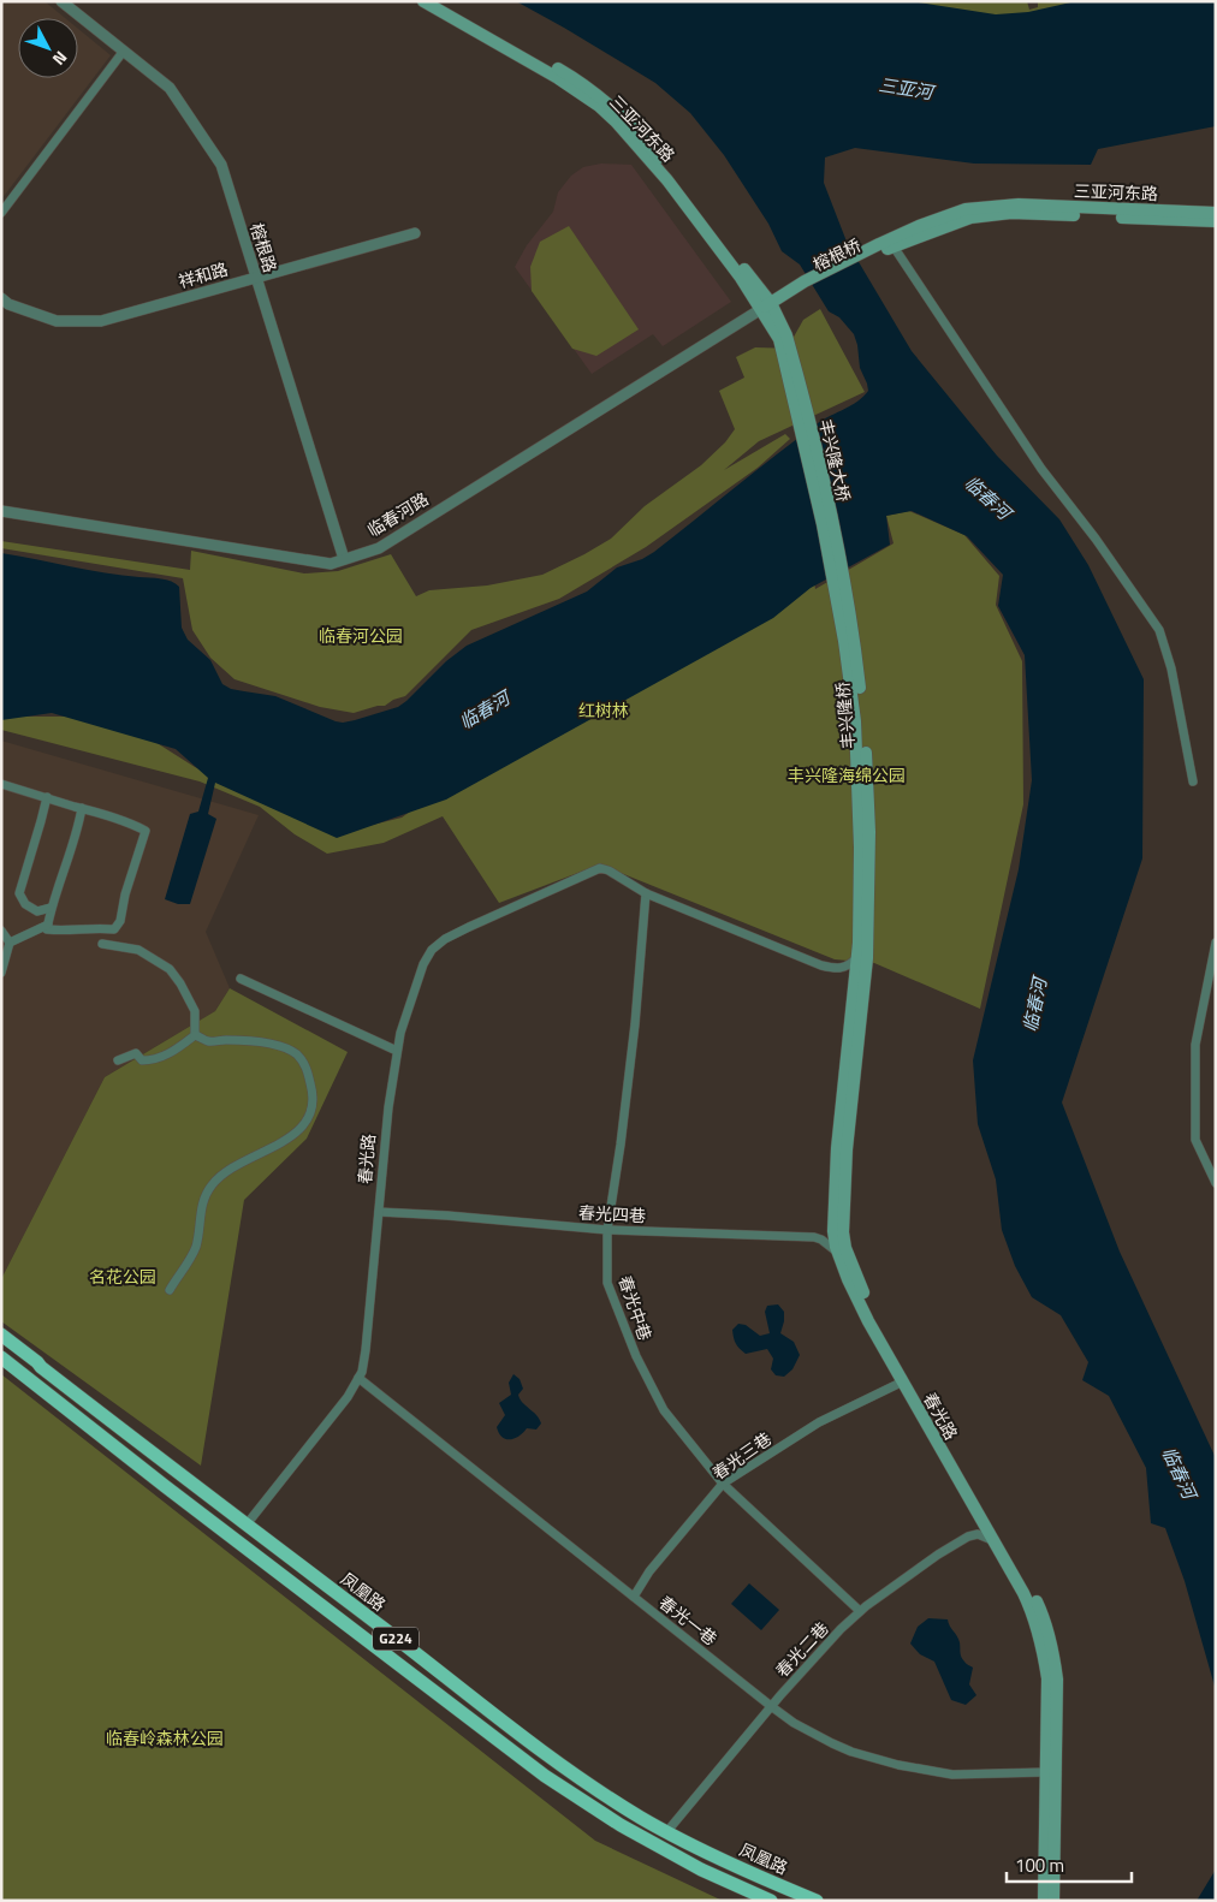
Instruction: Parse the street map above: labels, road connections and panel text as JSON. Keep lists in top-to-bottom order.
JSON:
{
  "streets": {
    "highway": ["凤凰路", "G224"],
    "main road": [
      "三亚河东路",
      "榕根桥",
      "丰兴隆大桥",
      "丰兴隆桥",
      "春光路"
    ],
    "street": [
      "榕根路",
      "祥和路",
      "临春河路",
      "春光四巷",
      "春光中巷",
      "春光三巷",
      "春光一巷",
      "春光二巷"
    ]
  },
  "crossings": [
    ["三亚河东路", "榕根桥"],
    ["三亚河东路", "丰兴隆大桥"],
    ["三亚河东路", "临春河路"],
    ["榕根路", "祥和路"],
    ["榕根路", "临春河路"],
    ["榕根桥", "丰兴隆大桥"],
    ["榕根桥", "临春河路"],
    ["丰兴隆大桥", "临春河路"],
    ["丰兴隆大桥", "丰兴隆桥"],
    ["丰兴隆桥", "春光路"],
    ["春光路", "春光四巷"],
    ["春光路", "春光中巷"],
    ["春光路", "春光三巷"],
    ["春光路", "凤凰路"],
    ["春光路", "春光一巷"],
    ["春光路", "春光二巷"],
    ["春光四巷", "春光中巷"],
    ["春光中巷", "春光三巷"],
    ["春光中巷", "春光二巷"],
    ["春光三巷", "春光一巷"],
    ["凤凰路", "春光二巷"],
    ["春光一巷", "春光二巷"]
  ],
  "water": ["三亚河", "临春河"],
  "parks": [
    "临春河公园",
    "红树林",
    "丰兴隆海绵公园",
    "名花公园",
    "临春岭森林公园"
  ],
  "scale_bar": "100 m",
  "north": "bottom right"
}
